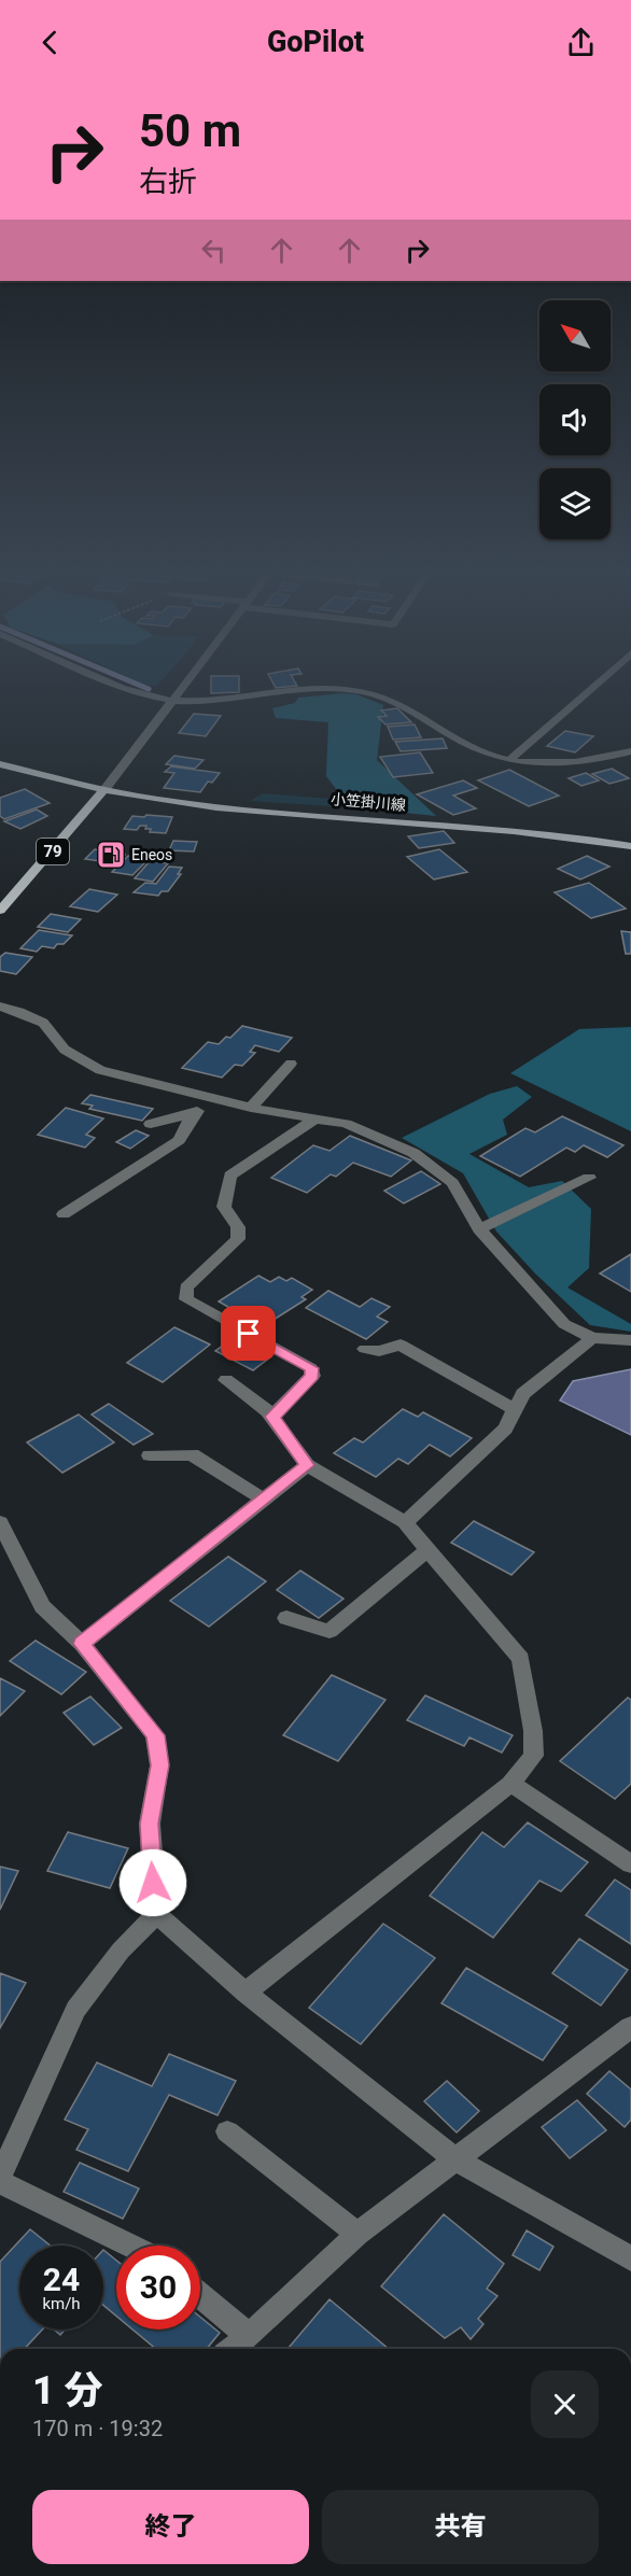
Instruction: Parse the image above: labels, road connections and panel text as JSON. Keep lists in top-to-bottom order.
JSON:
{
  "streets": {
    "main road": ["小笠掛川線", "79"]
  },
  "crossings": [
    ["小笠掛川線", "79"]
  ],
  "places": {
    "fuel station": ["Eneos"]
  },
  "north": "top left",
  "page": {
    "header": "GoPilot",
    "turn": ["50 m", "右折"],
    "speed": "24 km/h",
    "limit": "30",
    "heading": ["1 分", "170 m · 19:32"],
    "buttons": ["終了", "共有"]
  }
}
